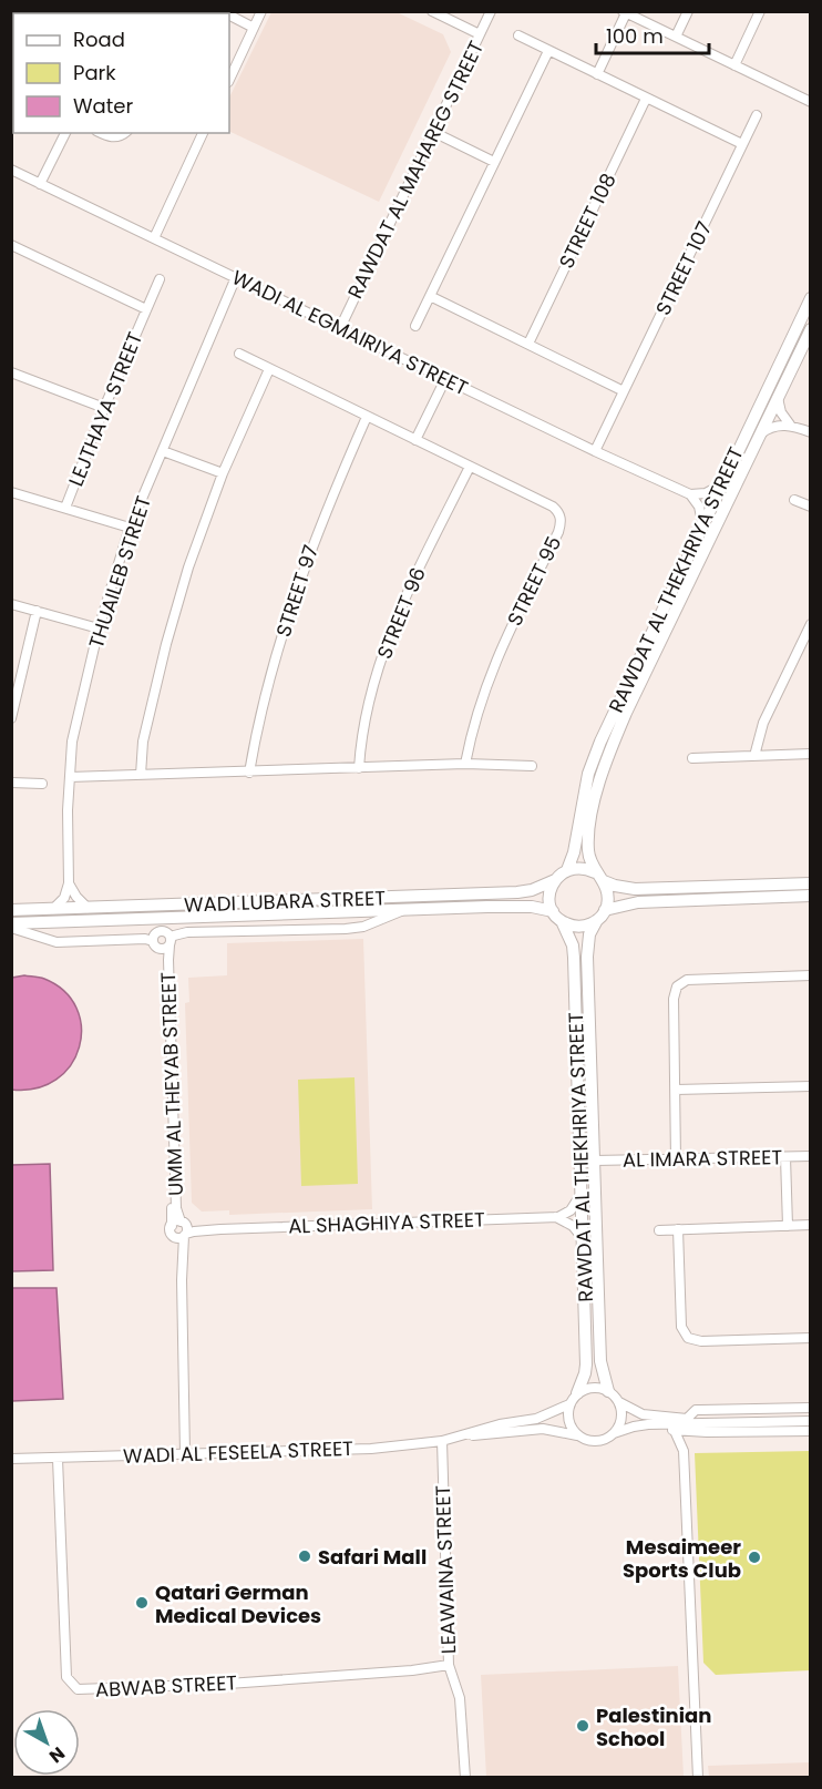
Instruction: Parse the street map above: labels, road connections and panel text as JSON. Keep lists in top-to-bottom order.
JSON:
{
  "streets": {
    "street": [
      "RAWDAT AL MAHAREG STREET",
      "STREET 108",
      "STREET 107",
      "WADI AL EGMAIRIYA STREET",
      "LEJTHAYA STREET",
      "THUAILEB STREET",
      "RAWDAT AL THEKHRIYA STREET",
      "STREET 95",
      "STREET 97",
      "STREET 96",
      "WADI LUBARA STREET",
      "UMM AL THEYAB STREET",
      "AL IMARA STREET",
      "AL SHAGHIYA STREET",
      "WADI AL FESEELA STREET",
      "LEAWAINA STREET",
      "ABWAB STREET"
    ]
  },
  "crossings": [
    ["RAWDAT AL MAHAREG STREET", "WADI AL EGMAIRIYA STREET"],
    ["STREET 107", "WADI AL EGMAIRIYA STREET"],
    ["WADI AL EGMAIRIYA STREET", "THUAILEB STREET"],
    ["RAWDAT AL THEKHRIYA STREET", "WADI LUBARA STREET"],
    ["RAWDAT AL THEKHRIYA STREET", "AL IMARA STREET"],
    ["RAWDAT AL THEKHRIYA STREET", "WADI AL FESEELA STREET"],
    ["STREET 95", "STREET 97"],
    ["STREET 95", "STREET 96"],
    ["UMM AL THEYAB STREET", "AL SHAGHIYA STREET"],
    ["UMM AL THEYAB STREET", "WADI AL FESEELA STREET"],
    ["WADI AL FESEELA STREET", "LEAWAINA STREET"],
    ["WADI AL FESEELA STREET", "ABWAB STREET"],
    ["LEAWAINA STREET", "ABWAB STREET"]
  ],
  "places": [
    "Safari Mall",
    "Mesaimeer Sports Club",
    "Qatari German Medical Devices",
    "Palestinian School"
  ],
  "legend": ["Road", "Park", "Water"],
  "scale_bar": "100 m",
  "north": "bottom right"
}
